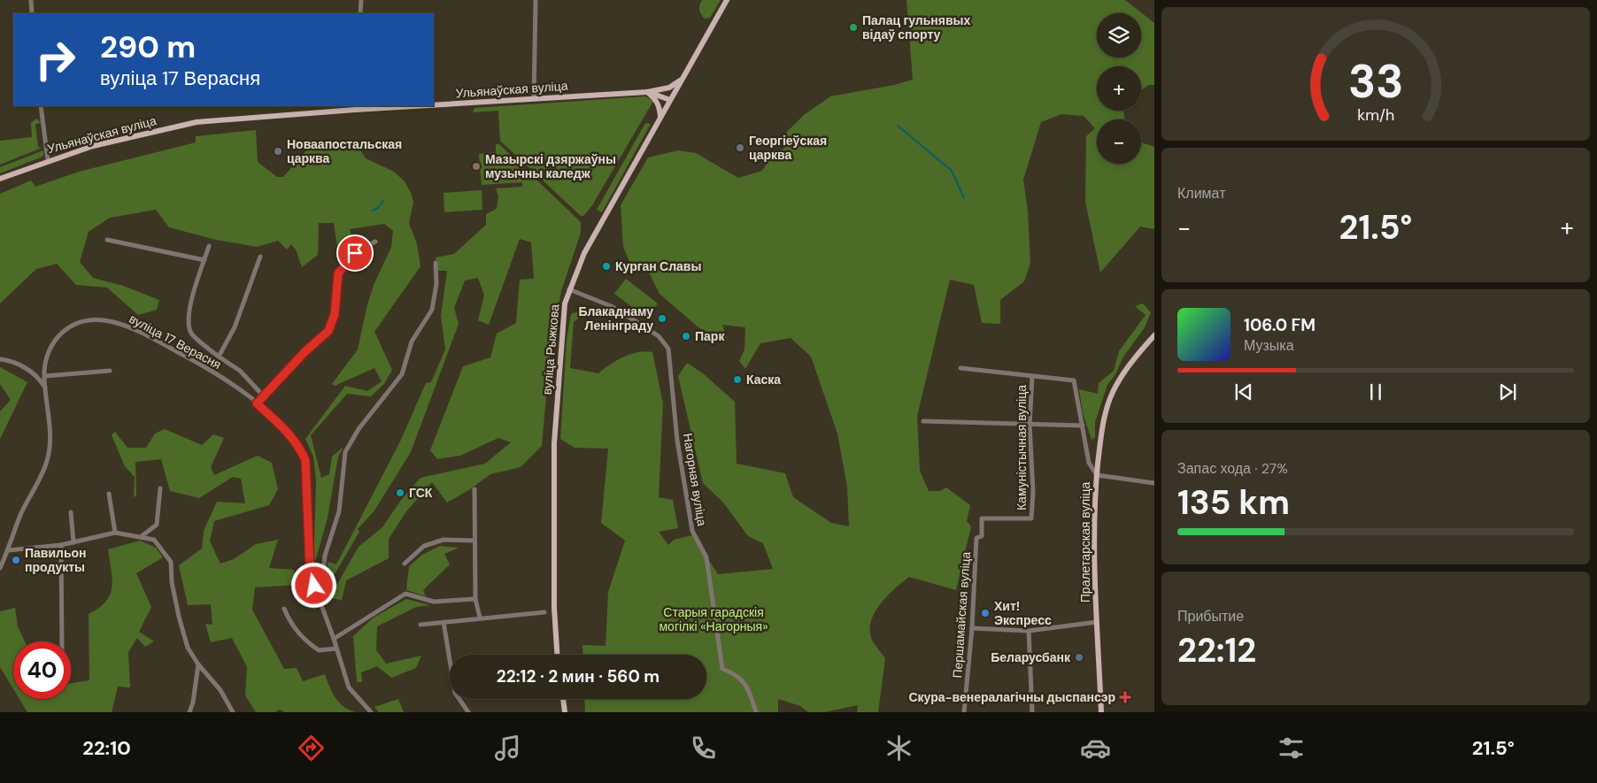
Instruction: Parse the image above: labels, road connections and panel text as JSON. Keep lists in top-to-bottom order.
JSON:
{
  "streets": {
    "main road": ["Ульянаўская вуліца", "вуліца Рыжкова", "Пралетарская вуліца"],
    "street": [
      "вуліца 17 Верасня",
      "Камуністычная вуліца",
      "Нагорная вуліца",
      "Першамайская вуліца"
    ]
  },
  "crossings": [
    ["Ульянаўская вуліца", "вуліца Рыжкова"],
    ["вуліца Рыжкова", "Нагорная вуліца"],
    ["Камуністычная вуліца", "Першамайская вуліца"]
  ],
  "parks": ["Старыя гарадскія могілкі «Нагорныя»"],
  "places": {
    "other": [
      "Палац гульнявых відаў спорту",
      "Георгіеўская царква",
      "Новаапостальская царква",
      "Мазырскі дзяржаўны музычны каледж",
      "Курган Славы",
      "Блакаднаму Ленінграду",
      "Парк",
      "Каска",
      "ГСК",
      "Павильон продукты",
      "Хит! Экспресс",
      "Беларусбанк"
    ],
    "health": ["Скура-венералагічны дыспансэр"]
  },
  "page": {
    "map_buttons": ["+", "−"],
    "turn": ["290 m", "вуліца 17 Верасня"],
    "tile": [
      "Климат",
      ["Запас хода · 27%", "135 km"],
      ["Прибытие", "22:12"]
    ],
    "heat": ["−", "21.5°", "+"],
    "song": ["106.0 FM", "Музыка"],
    "limit": "40",
    "trip": "22:12 · 2 мин · 560 m",
    "tabs": ["22:10", "21.5°"],
    "gauge": ["33", "km/h"]
  }
}
